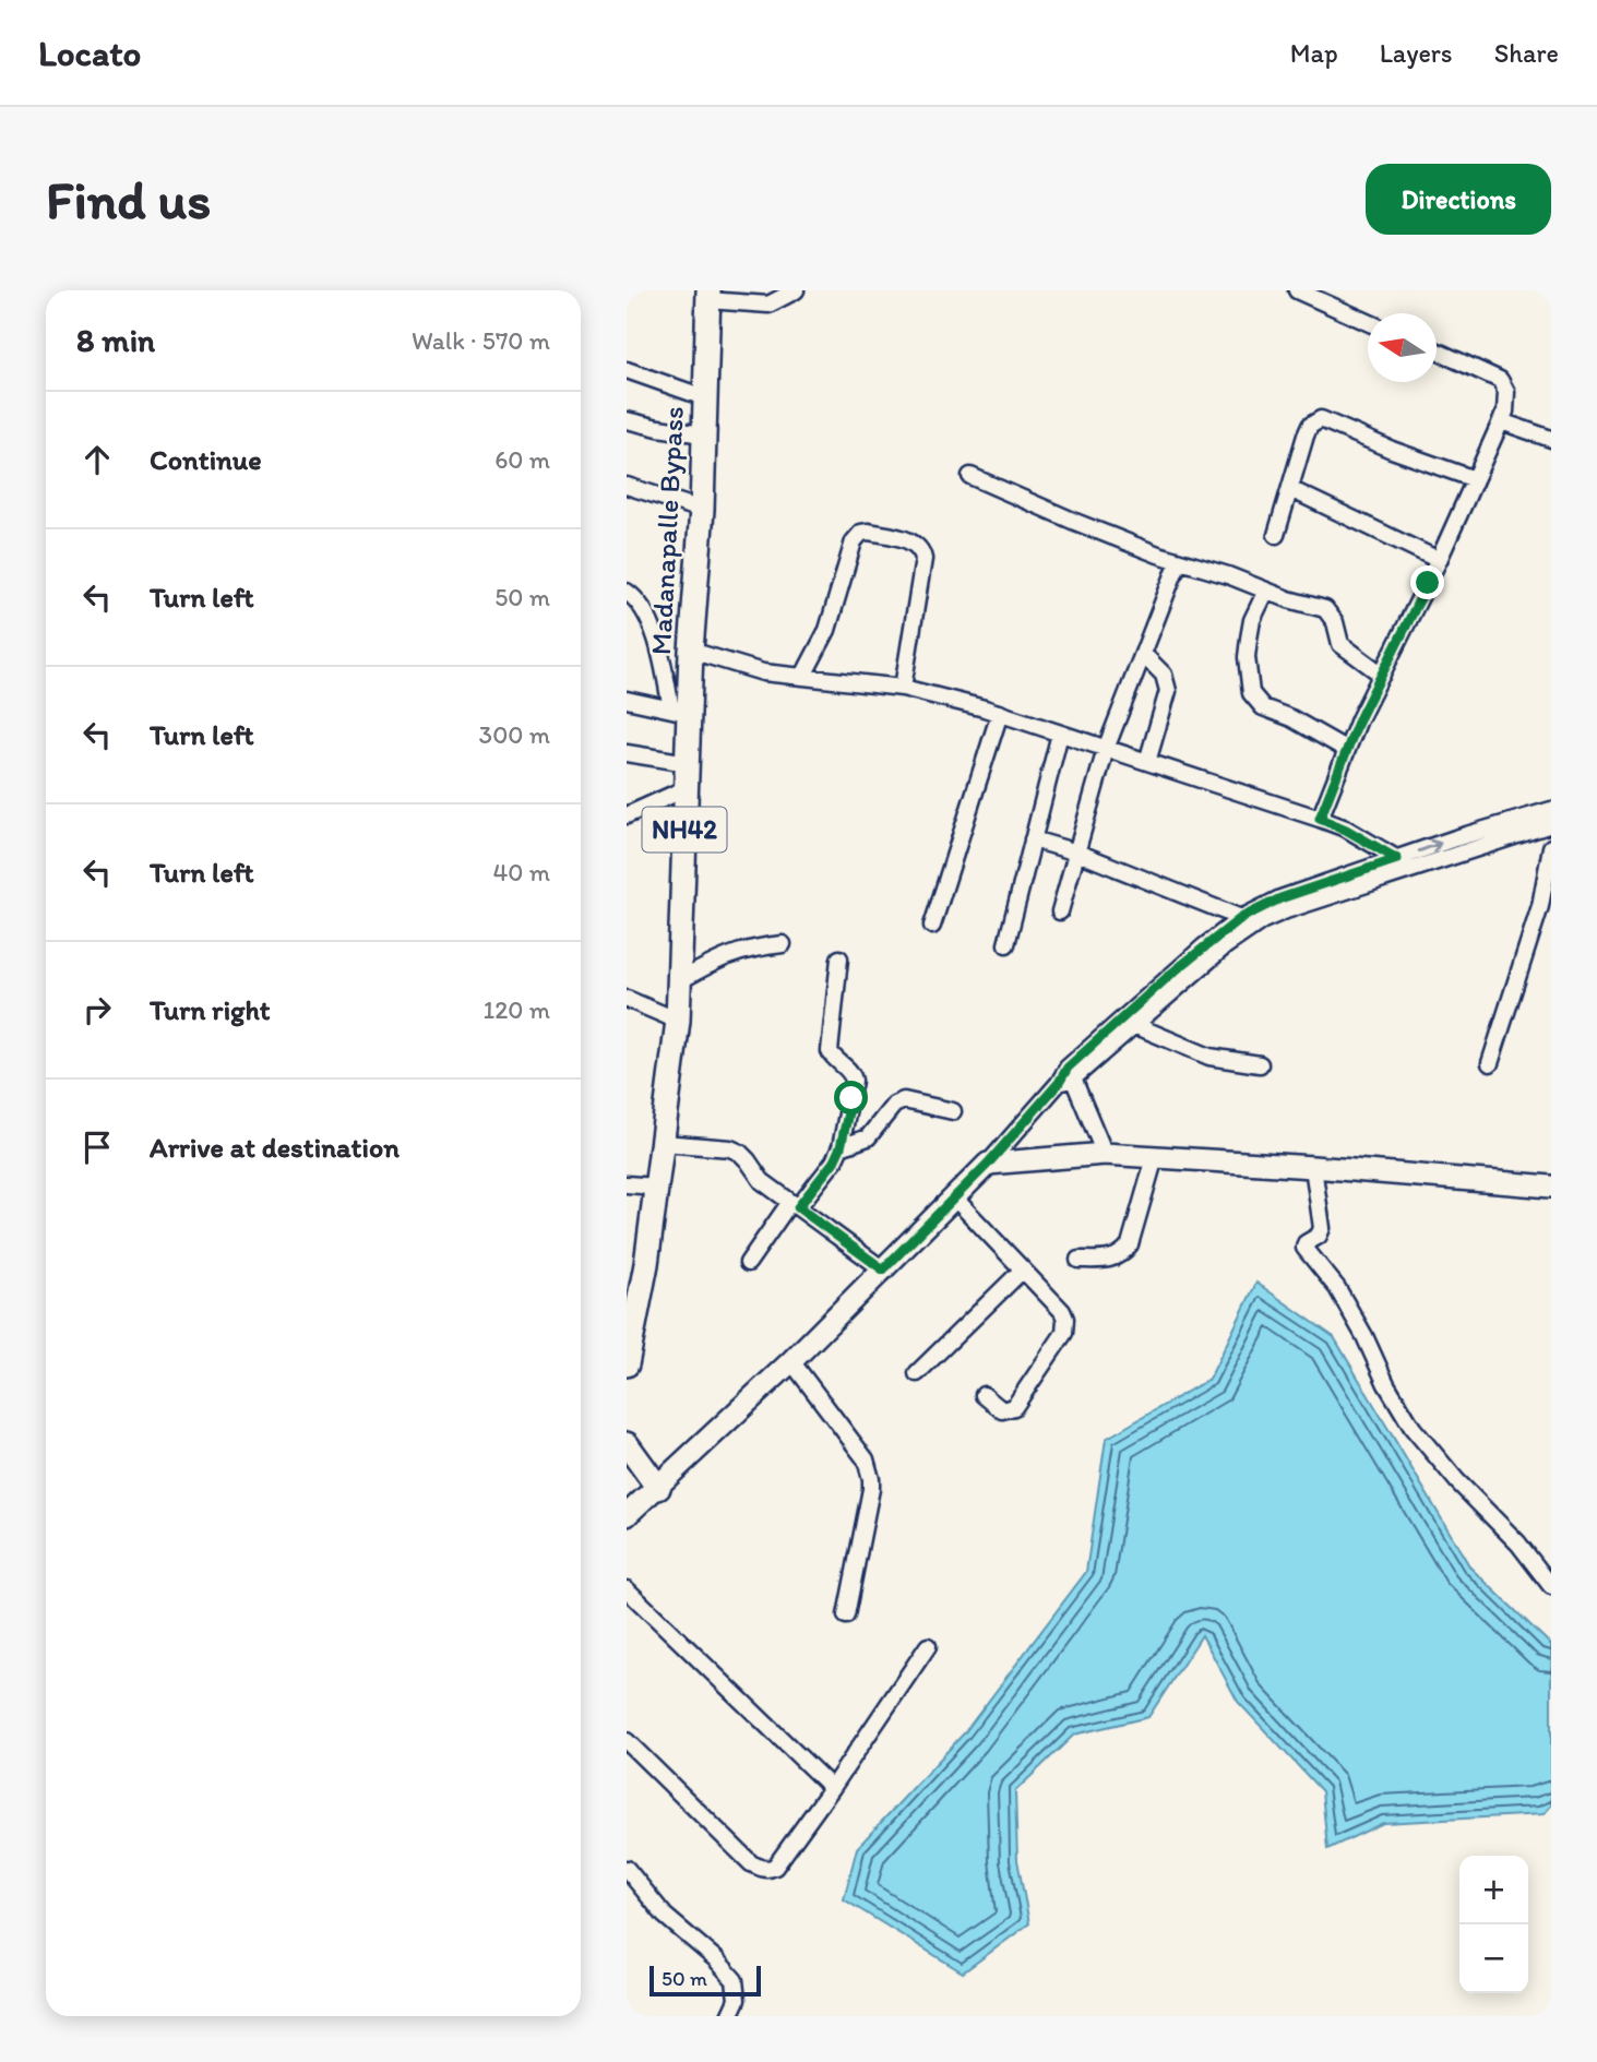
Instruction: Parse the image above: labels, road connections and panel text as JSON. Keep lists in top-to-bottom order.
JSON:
{
  "streets": {
    "highway": ["Madanapalle Bypass", "NH42"]
  },
  "scale_bar": "50 m",
  "north": "left",
  "page": {
    "header": "Locato",
    "nav": ["Map", "Layers", "Share"],
    "buttons": "Directions",
    "title": "Find us",
    "heading": ["8 min", "Walk · 570 m"],
    "list": [
      ["Continue", "60 m"],
      ["Turn left", "50 m"],
      ["Turn left", "300 m"],
      ["Turn left", "40 m"],
      ["Turn right", "120 m"],
      "Arrive at destination"
    ],
    "map_buttons": ["+", "−"],
    "scale": "50 m"
  }
}
